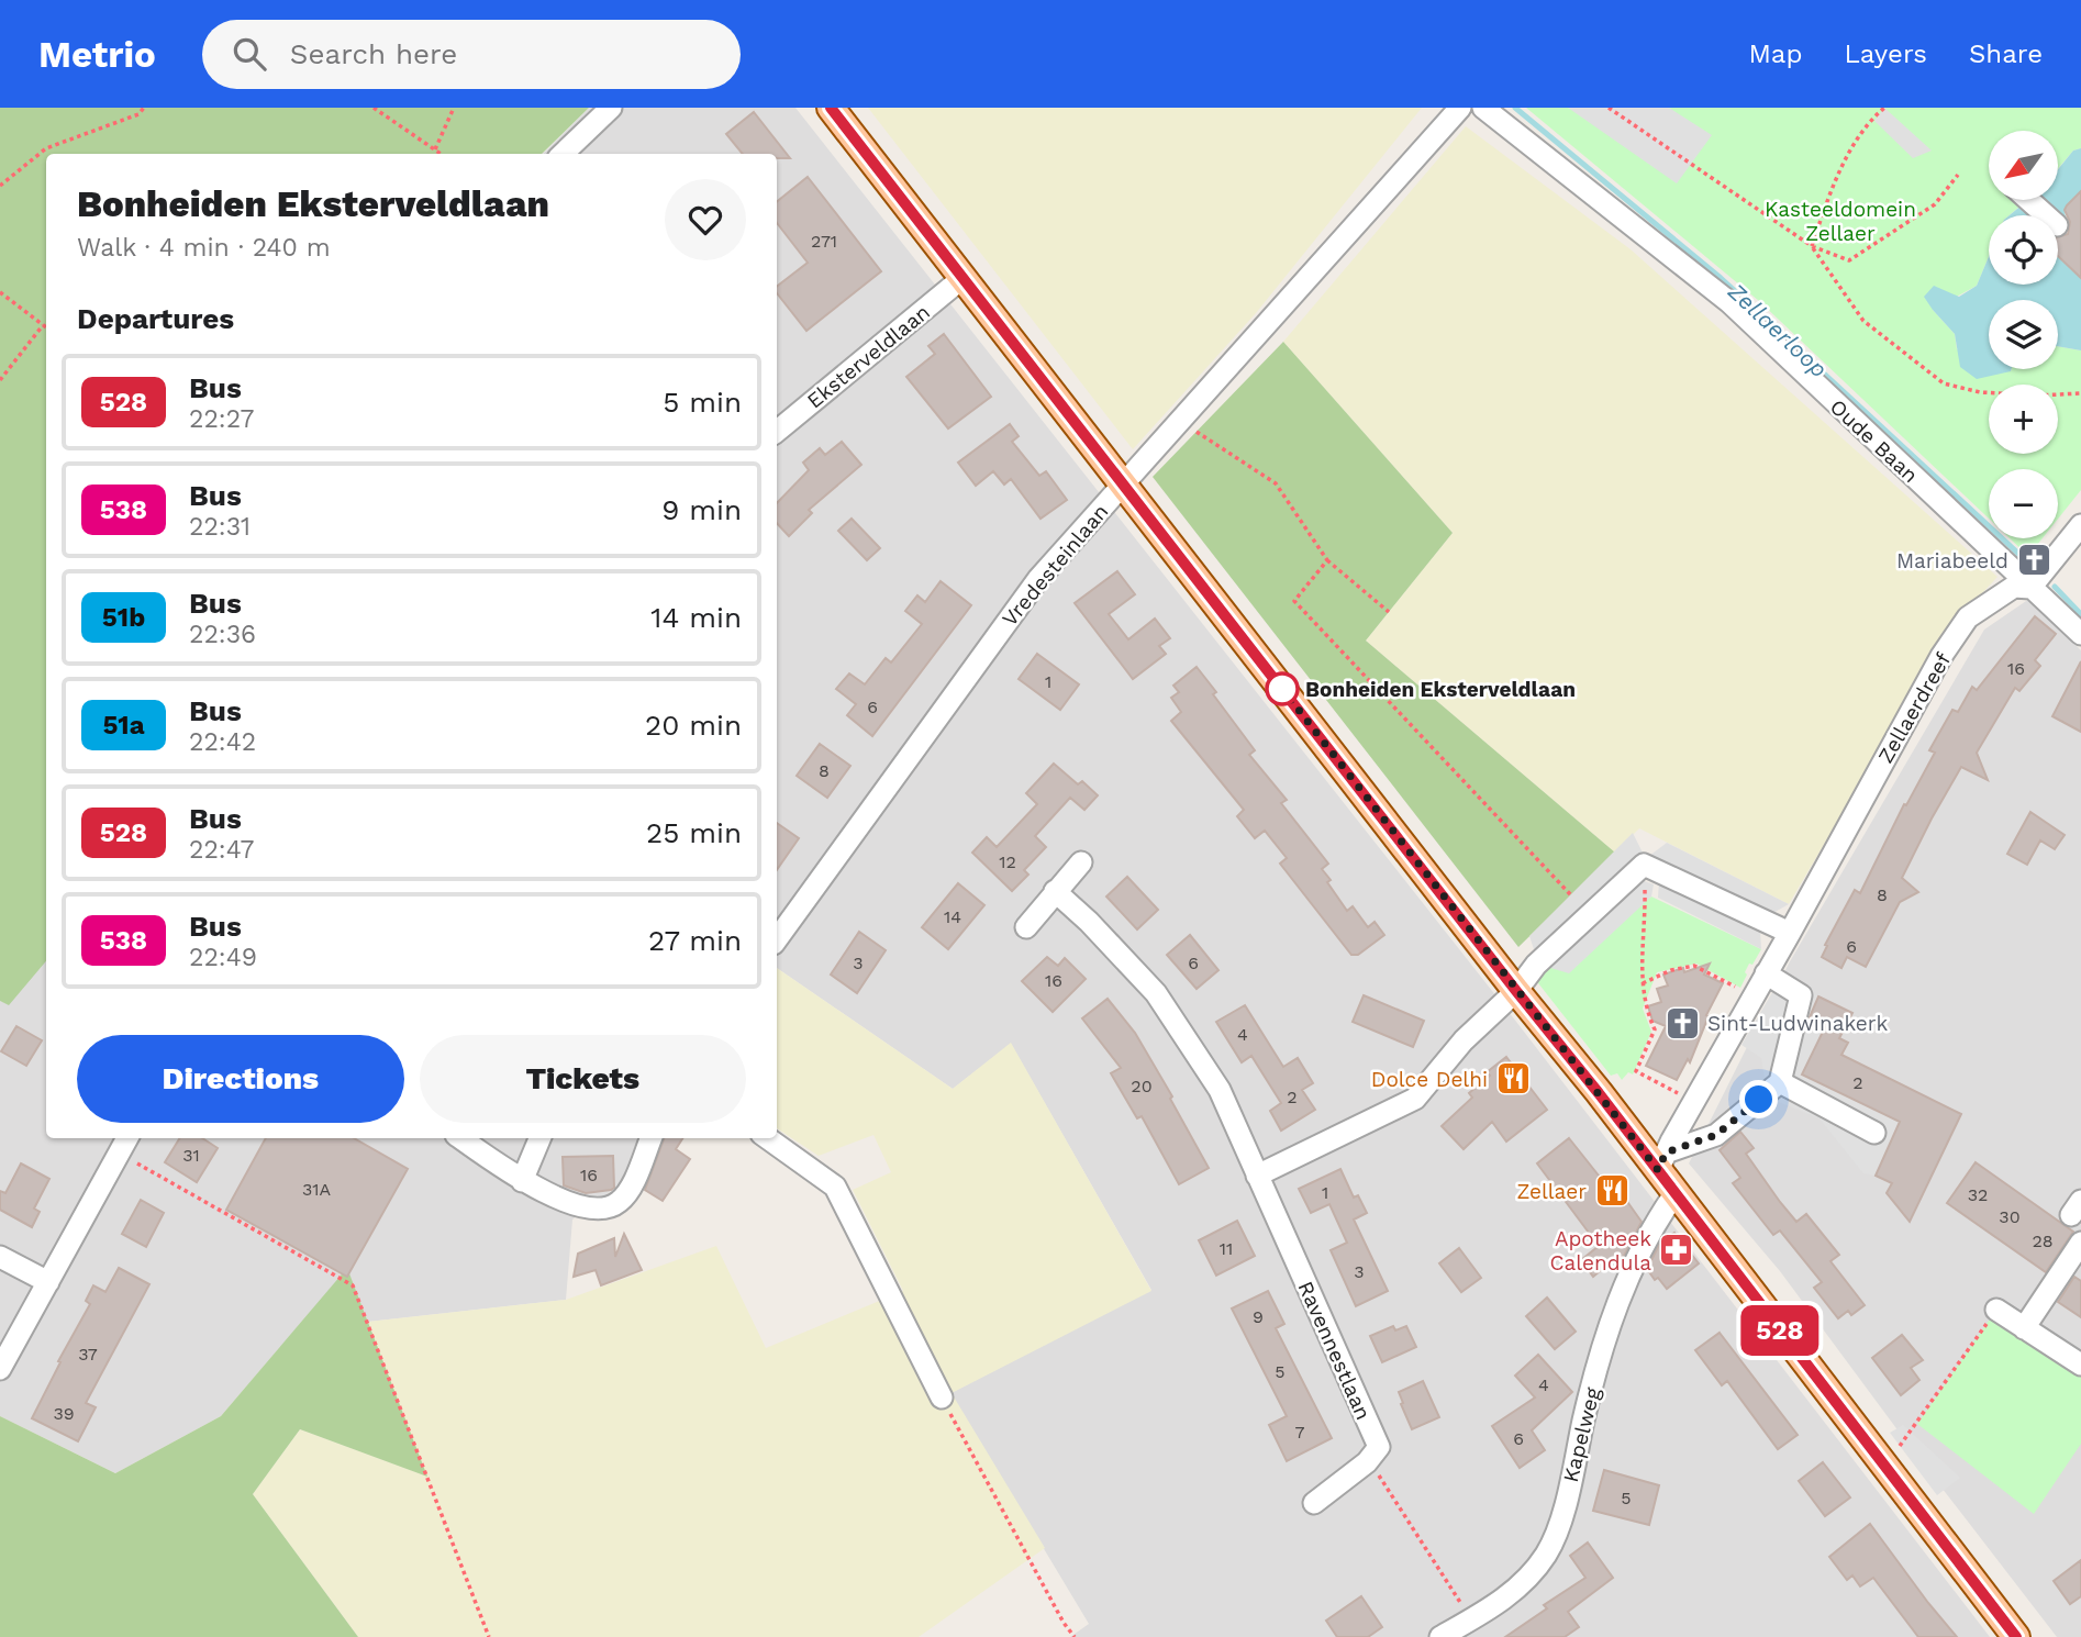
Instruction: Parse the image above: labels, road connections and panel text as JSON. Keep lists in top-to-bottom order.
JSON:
{
  "streets": {
    "street": [
      "Eksterveldlaan",
      "Oude Baan",
      "Vredesteinlaan",
      "Zellaerdreef",
      "Ravennestlaan",
      "Kapelweg"
    ]
  },
  "crossings": [
    ["Oude Baan", "Zellaerdreef"]
  ],
  "water": ["Zellaerloop"],
  "parks": ["Kasteeldomein Zellaer"],
  "places": {
    "church": ["Mariabeeld", "Sint-Ludwinakerk"],
    "other": ["Bonheiden Eksterveldlaan"],
    "restaurant": ["Dolce Delhi", "Zellaer"],
    "pharmacy": ["Apotheek Calendula"]
  },
  "lines": ["bus line 528"],
  "house_numbers": [
    "271",
    "16",
    "1",
    "6",
    "8",
    "12",
    "8",
    "14",
    "6",
    "3",
    "6",
    "16",
    "4",
    "2",
    "20",
    "2",
    "31",
    "16",
    "31A",
    "1",
    "32",
    "30",
    "28",
    "11",
    "3",
    "9",
    "37",
    "5",
    "4",
    "39",
    "7",
    "6",
    "5"
  ],
  "north": "bottom left",
  "page": {
    "header": "Metrio",
    "search": "Search here",
    "nav": ["Map", "Layers", "Share"],
    "on_map": "528",
    "map_buttons": ["+", "−"],
    "heading": [
      ["Bonheiden Eksterveldlaan", "Walk · 4 min · 240 m"],
      "Departures"
    ],
    "list": [
      {
        "mark": "528",
        "name": "Bus",
        "note": "22:27",
        "value": "5 min"
      },
      {
        "mark": "538",
        "name": "Bus",
        "note": "22:31",
        "value": "9 min"
      },
      {
        "mark": "51b",
        "name": "Bus",
        "note": "22:36",
        "value": "14 min"
      },
      {
        "mark": "51a",
        "name": "Bus",
        "note": "22:42",
        "value": "20 min"
      },
      {
        "mark": "528",
        "name": "Bus",
        "note": "22:47",
        "value": "25 min"
      },
      {
        "mark": "538",
        "name": "Bus",
        "note": "22:49",
        "value": "27 min"
      }
    ],
    "buttons": ["Directions", "Tickets"]
  }
}
